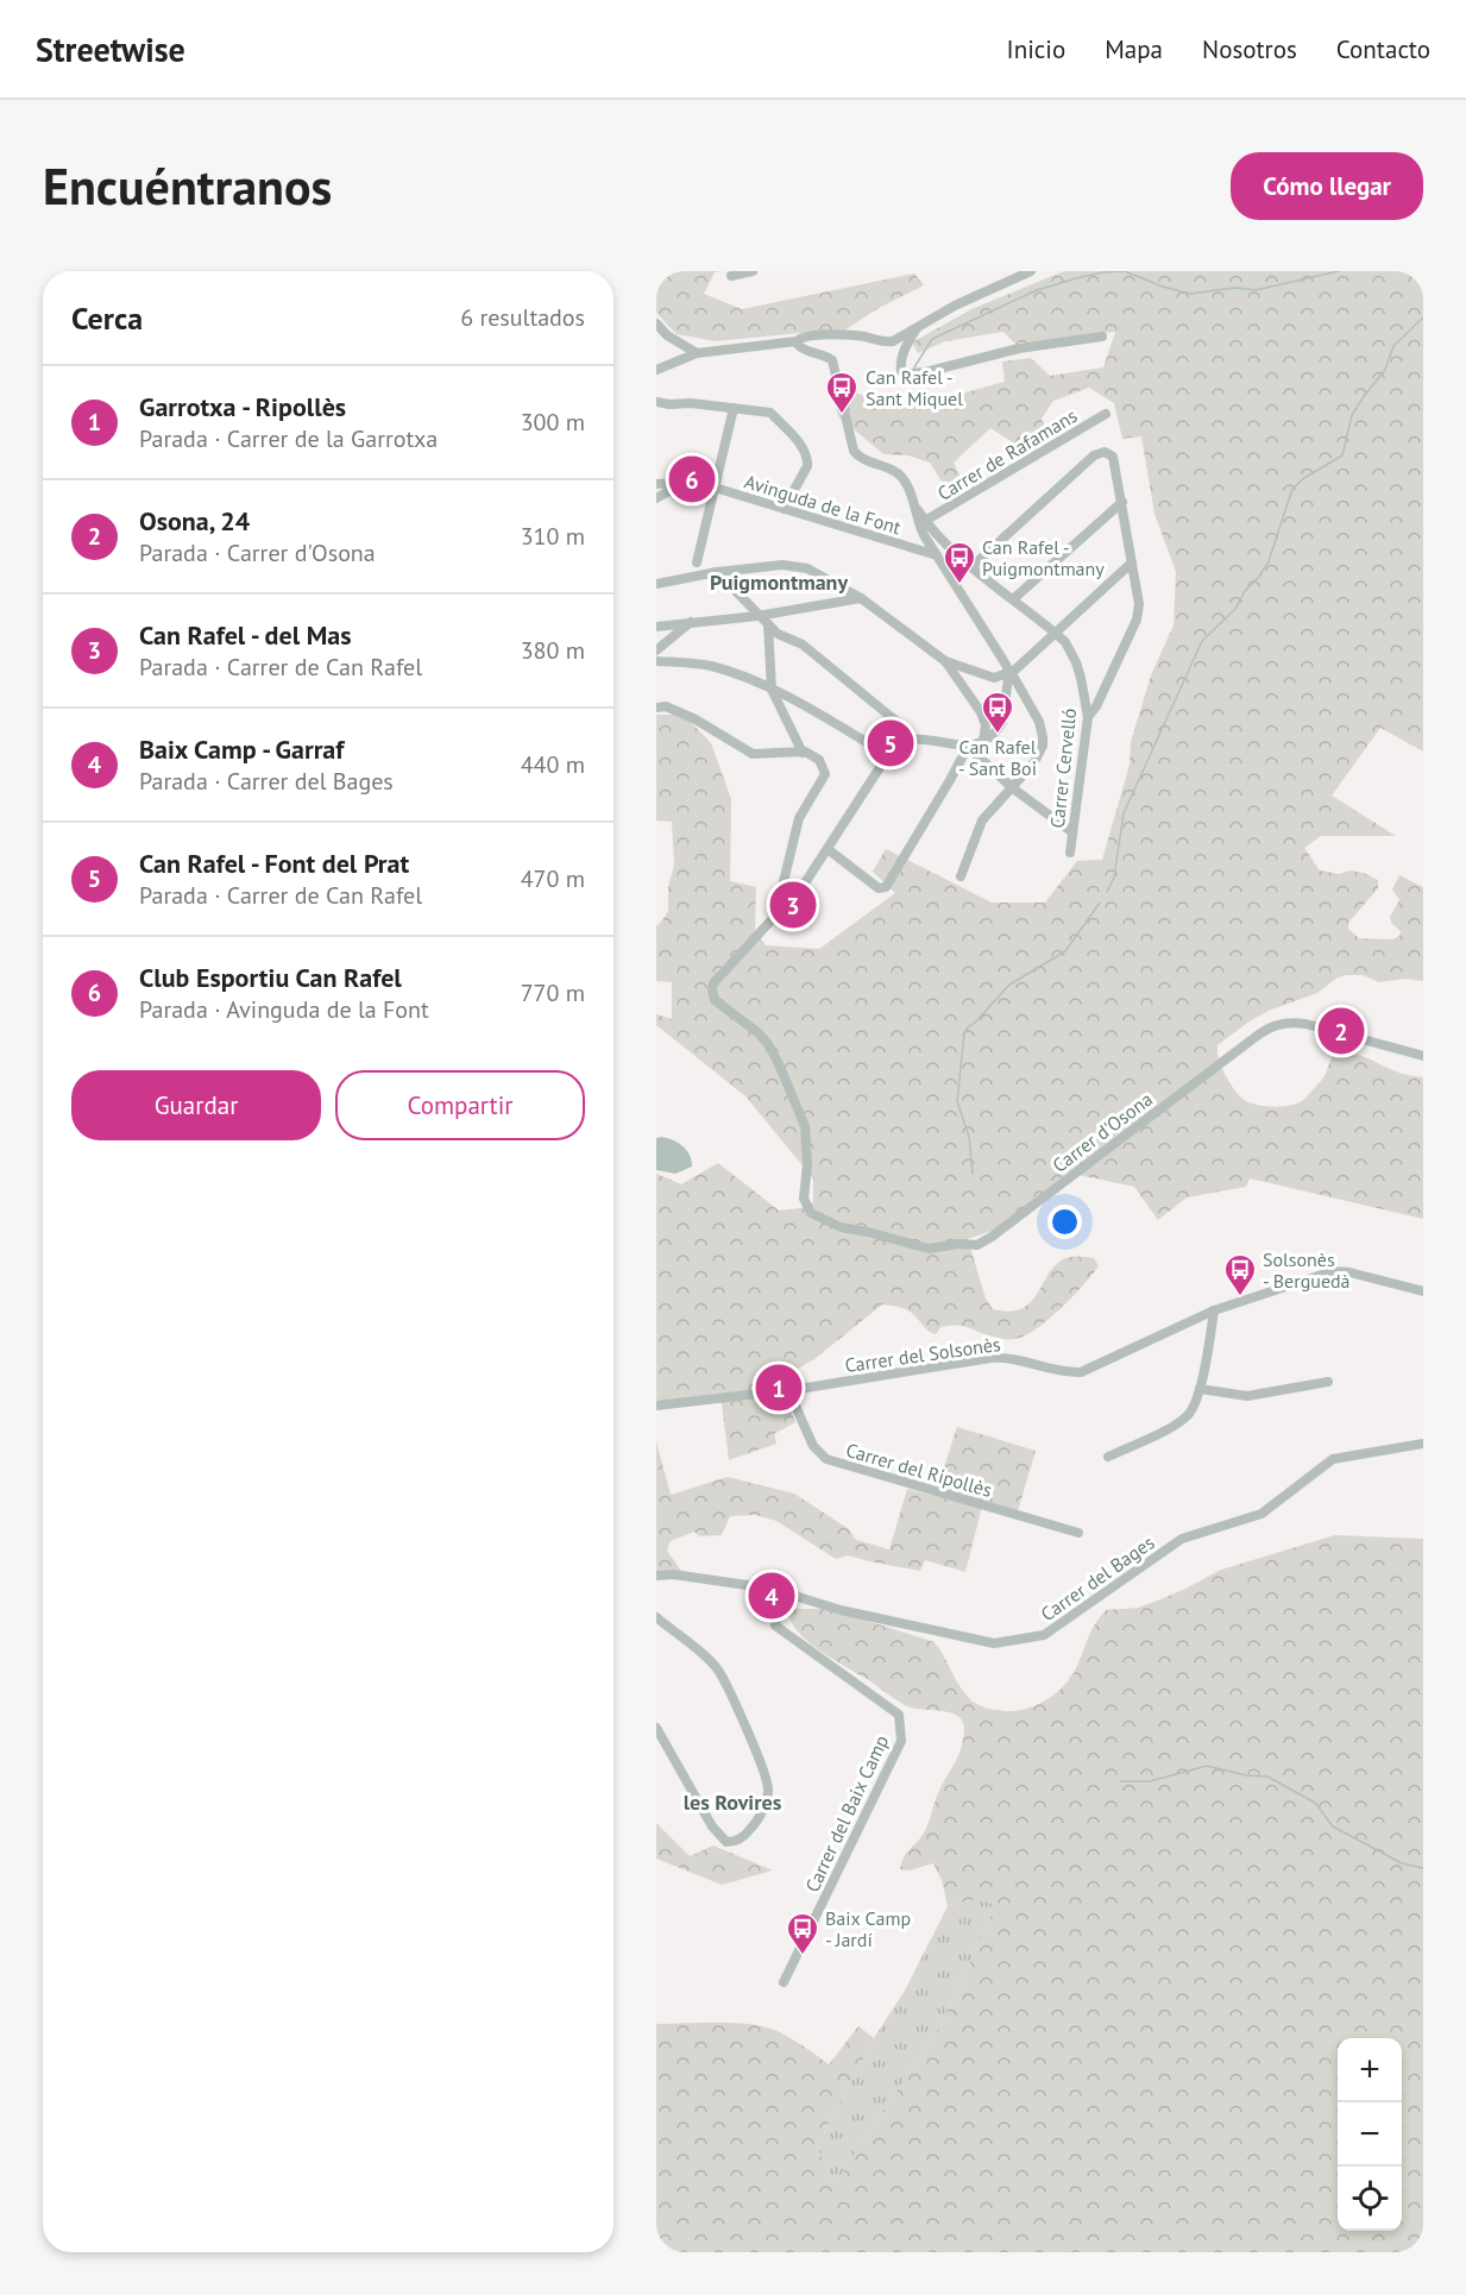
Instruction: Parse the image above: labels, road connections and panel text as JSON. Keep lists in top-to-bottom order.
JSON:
{
  "streets": {
    "street": [
      "Carrer de Rafamans",
      "Avinguda de la Font",
      "Carrer Cervelló",
      "Carrer d'Osona",
      "Carrer del Solsonès",
      "Carrer del Ripollès",
      "Carrer del Bages",
      "Carrer del Baix Camp"
    ]
  },
  "crossings": [
    ["Carrer de Rafamans", "Carrer Cervelló"],
    ["Carrer del Solsonès", "Carrer del Ripollès"],
    ["Carrer del Bages", "Carrer del Baix Camp"]
  ],
  "districts": ["Puigmontmany", "les Rovires"],
  "places": {
    "bus stop": [
      "Can Rafel - Sant Miquel",
      "Can Rafel - Puigmontmany",
      "Can Rafel - Sant Boi",
      "Solsonès - Berguedà",
      "Baix Camp - Jardí"
    ]
  },
  "page": {
    "header": "Streetwise",
    "nav": [
      "Inicio",
      "Mapa",
      "Nosotros",
      "Contacto"
    ],
    "buttons": [
      "Cómo llegar",
      ["Guardar", "Compartir"]
    ],
    "title": "Encuéntranos",
    "heading": ["Cerca", "6 resultados"],
    "list": [
      {
        "mark": "1",
        "name": "Garrotxa - Ripollès",
        "note": "Parada · Carrer de la Garrotxa",
        "value": "300 m"
      },
      {
        "mark": "2",
        "name": "Osona, 24",
        "note": "Parada · Carrer d'Osona",
        "value": "310 m"
      },
      {
        "mark": "3",
        "name": "Can Rafel - del Mas",
        "note": "Parada · Carrer de Can Rafel",
        "value": "380 m"
      },
      {
        "mark": "4",
        "name": "Baix Camp - Garraf",
        "note": "Parada · Carrer del Bages",
        "value": "440 m"
      },
      {
        "mark": "5",
        "name": "Can Rafel - Font del Prat",
        "note": "Parada · Carrer de Can Rafel",
        "value": "470 m"
      },
      {
        "mark": "6",
        "name": "Club Esportiu Can Rafel",
        "note": "Parada · Avinguda de la Font",
        "value": "770 m"
      }
    ],
    "pins": [
      "6",
      "5",
      "3",
      "2",
      "1",
      "4"
    ],
    "map_buttons": ["+", "−"]
  }
}
